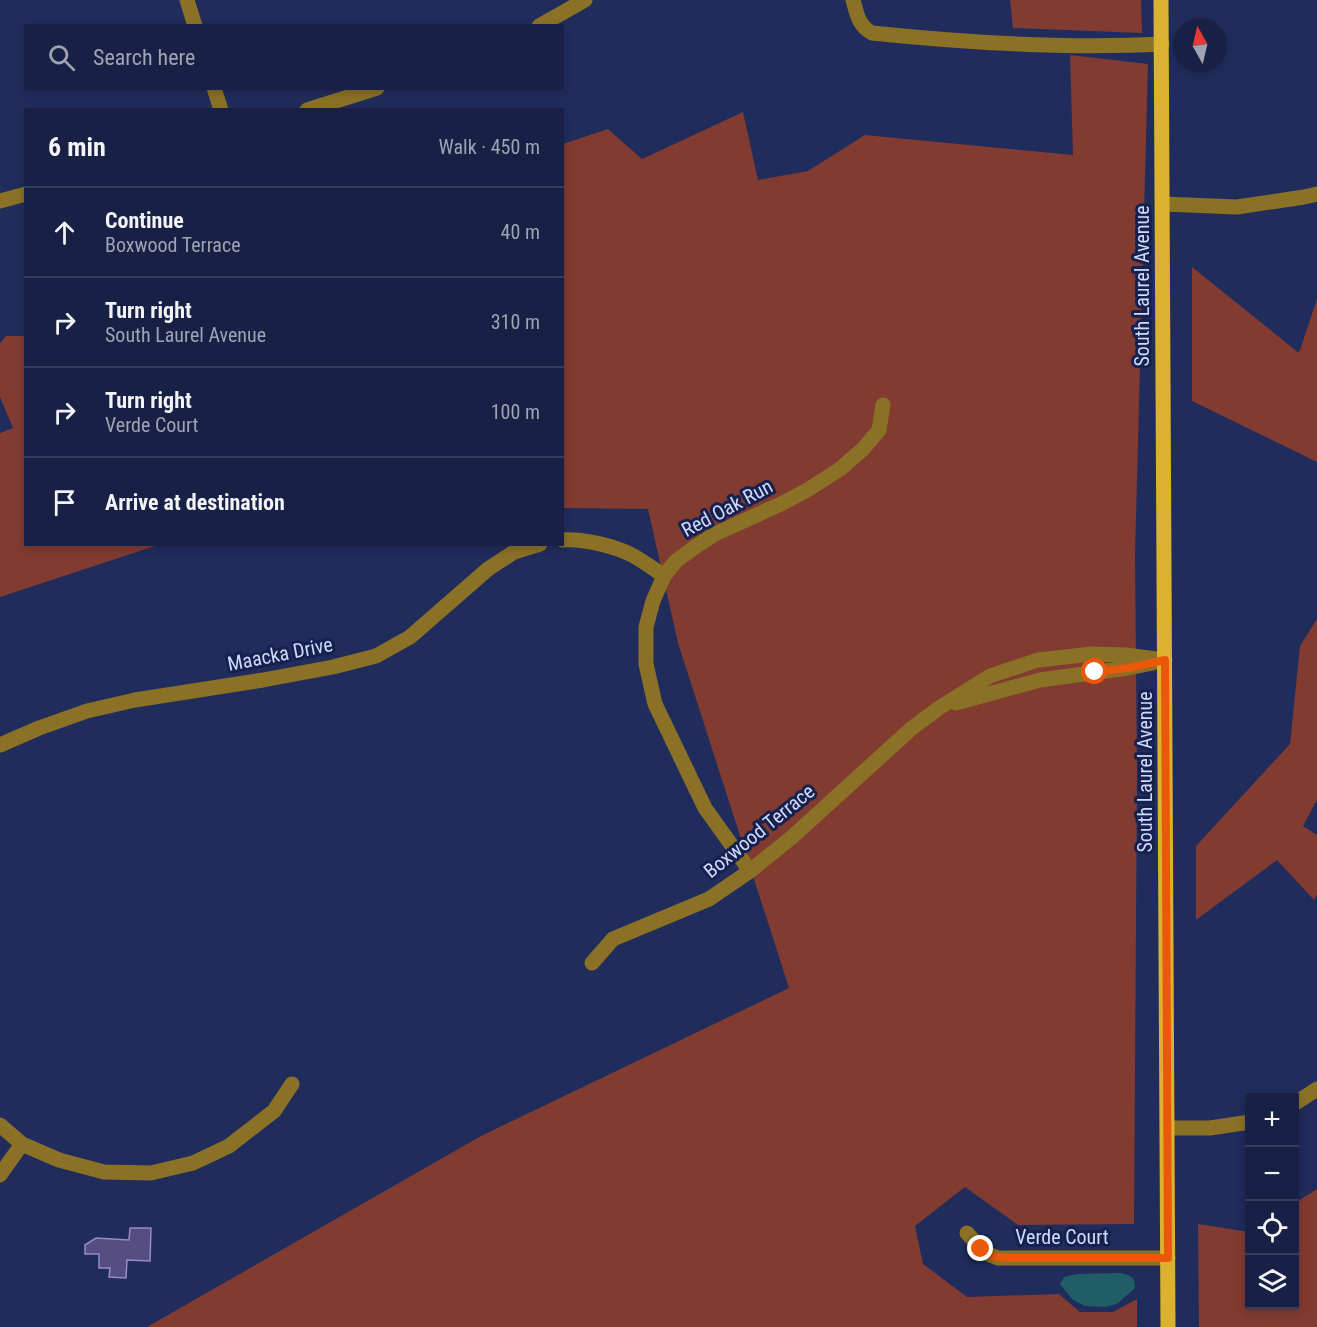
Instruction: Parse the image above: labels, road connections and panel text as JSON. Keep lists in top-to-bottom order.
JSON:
{
  "streets": {
    "main road": ["South Laurel Avenue"],
    "street": [
      "Red Oak Run",
      "Maacka Drive",
      "Boxwood Terrace",
      "Verde Court"
    ]
  },
  "crossings": [
    ["South Laurel Avenue", "Boxwood Terrace"],
    ["South Laurel Avenue", "Verde Court"],
    ["Red Oak Run", "Boxwood Terrace"]
  ],
  "north": "top",
  "page": {
    "search": "Search here",
    "heading": ["6 min", "Walk · 450 m"],
    "list": [
      ["Continue", "Boxwood Terrace", "40 m"],
      ["Turn right", "South Laurel Avenue", "310 m"],
      ["Turn right", "Verde Court", "100 m"],
      "Arrive at destination"
    ],
    "map_buttons": ["+", "−"]
  }
}
